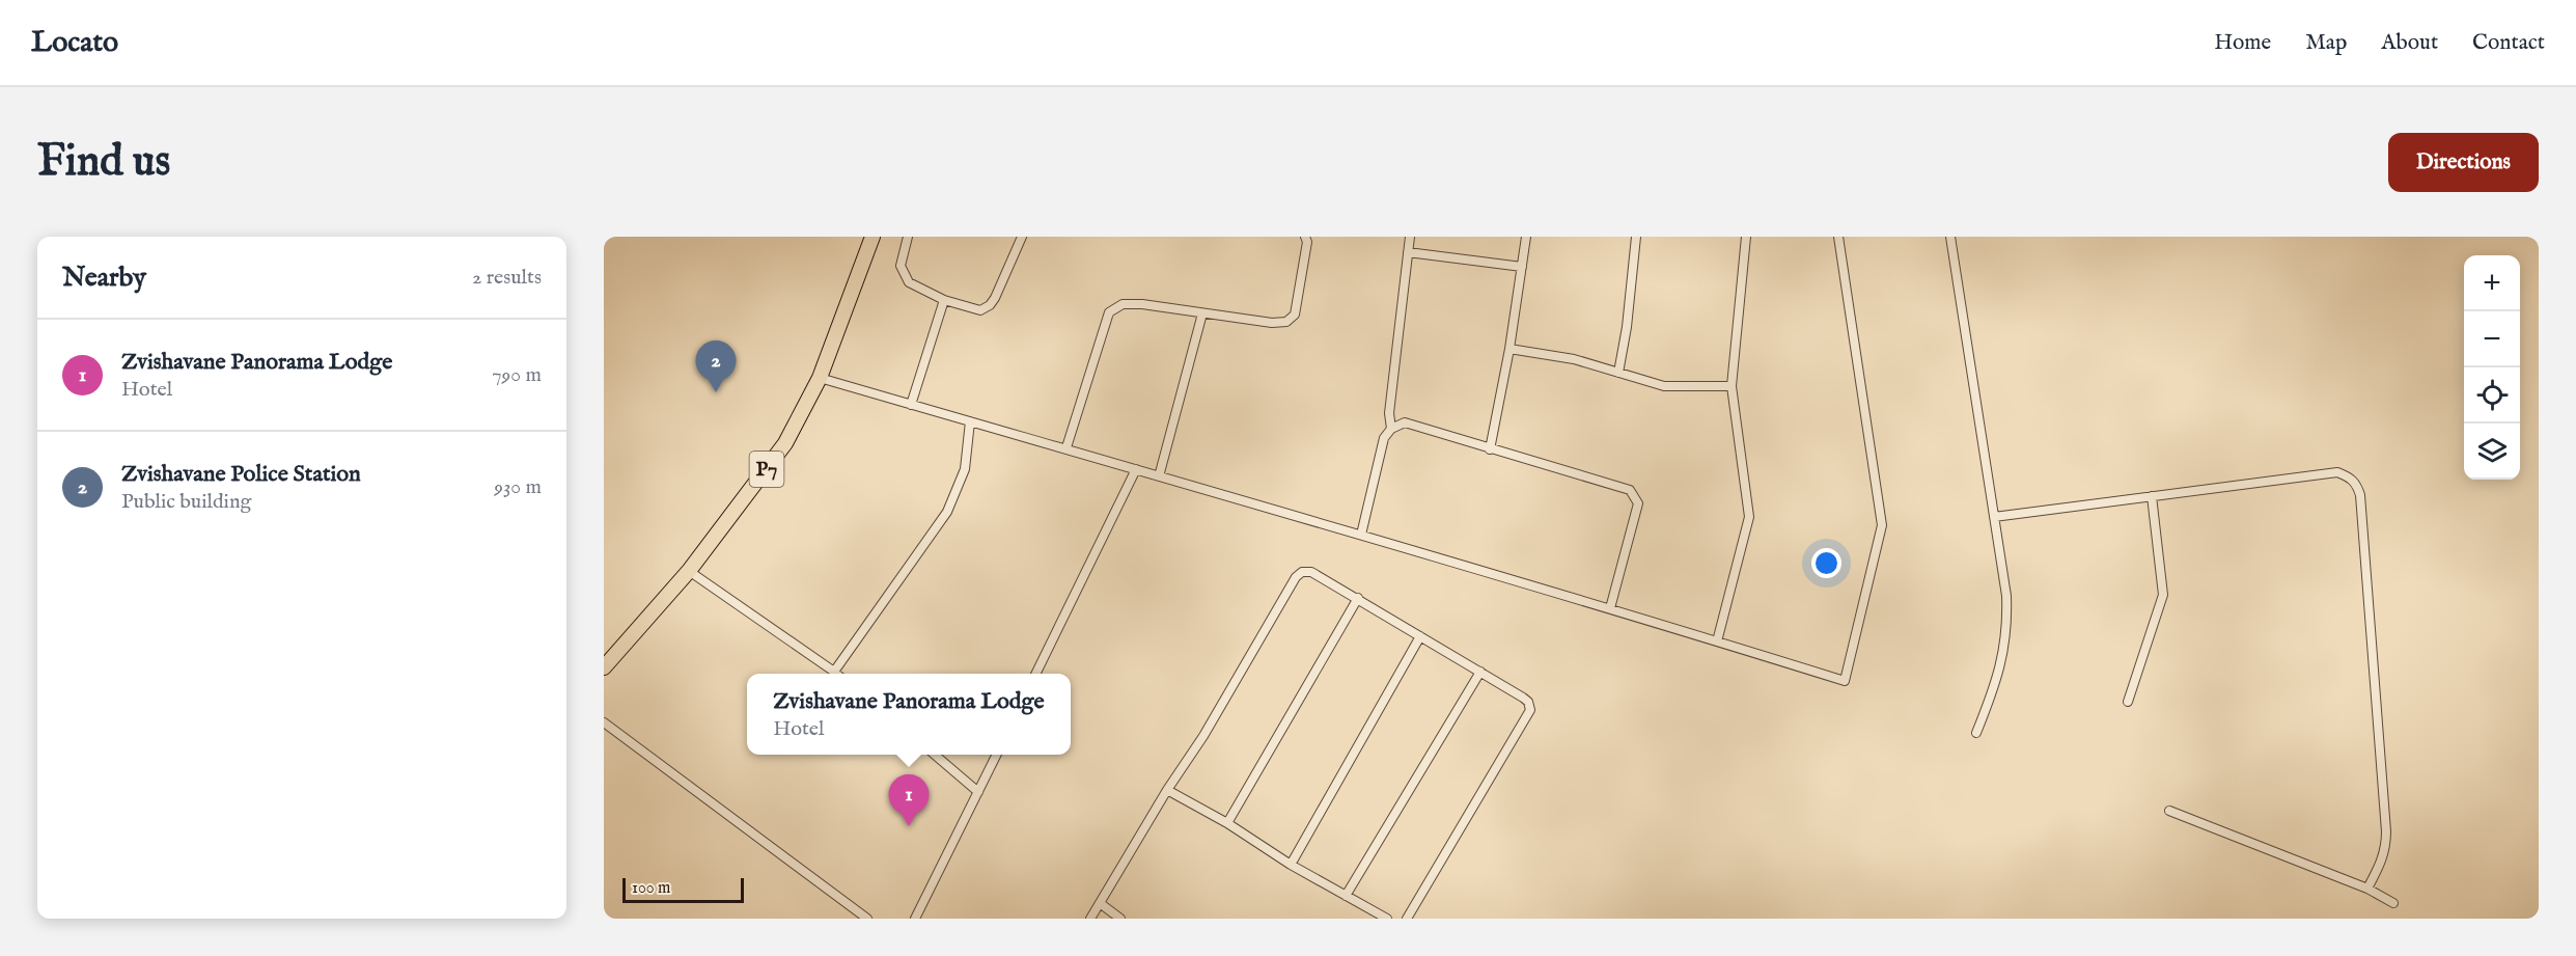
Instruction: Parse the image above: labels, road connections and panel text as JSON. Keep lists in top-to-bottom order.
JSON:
{
  "streets": {
    "highway": ["P7"]
  },
  "scale_bar": "100 m",
  "page": {
    "header": "Locato",
    "nav": [
      "Home",
      "Map",
      "About",
      "Contact"
    ],
    "buttons": "Directions",
    "title": "Find us",
    "heading": ["Nearby", "2 results"],
    "map_buttons": ["+", "−"],
    "list": [
      {
        "mark": "1",
        "name": "Zvishavane Panorama Lodge",
        "note": "Hotel",
        "value": "790 m"
      },
      {
        "mark": "2",
        "name": "Zvishavane Police Station",
        "note": "Public building",
        "value": "930 m"
      }
    ],
    "pins": ["2", "1"],
    "popup": ["Zvishavane Panorama Lodge", "Hotel"],
    "scale": "100 m"
  }
}
